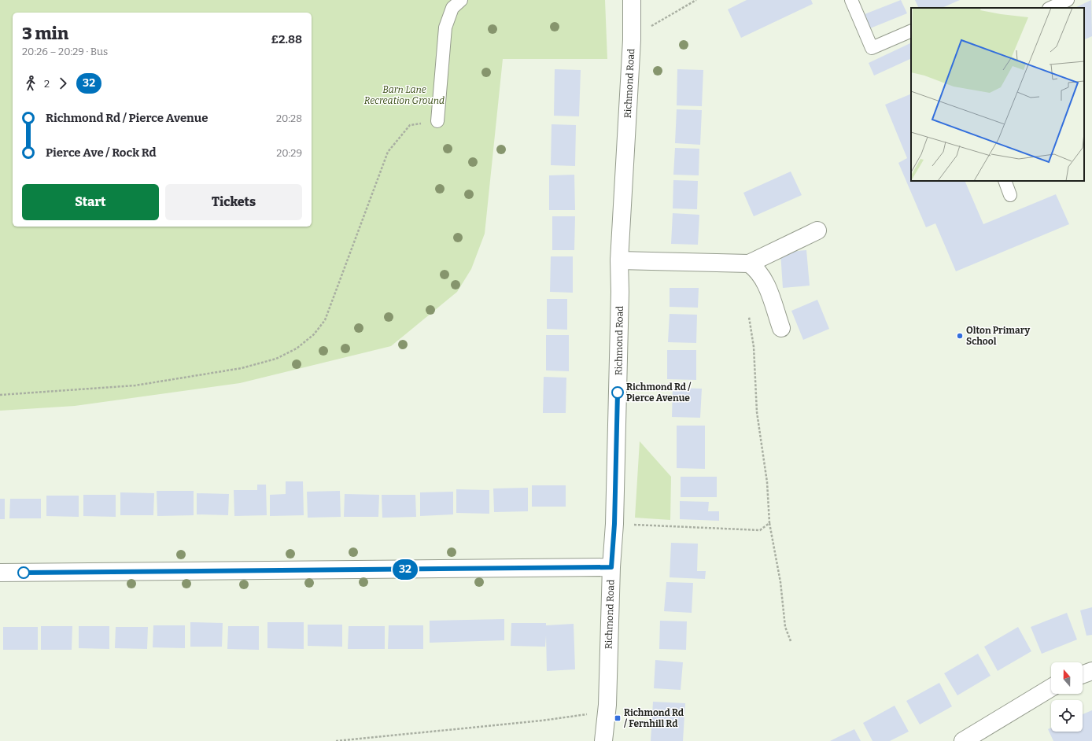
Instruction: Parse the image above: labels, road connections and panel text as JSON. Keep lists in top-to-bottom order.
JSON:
{
  "streets": {
    "street": ["Richmond Road"]
  },
  "parks": ["Barn Lane Recreation Ground"],
  "places": {
    "other": ["Olton Primary School", "Richmond Rd / Pierce Avenue"],
    "transit": ["Richmond Rd / Fernhill Rd"]
  },
  "lines": ["bus line 32"],
  "north": "top",
  "page": {
    "on_map": "32",
    "heading": ["3 min", "20:26 – 20:29 · Bus", "£2.88"],
    "legs": ["2", "32"],
    "list": [
      {
        "name": "Richmond Rd / Pierce Avenue",
        "value": "20:28"
      },
      {
        "name": "Pierce Ave / Rock Rd",
        "value": "20:29"
      }
    ],
    "buttons": ["Start", "Tickets"]
  }
}
